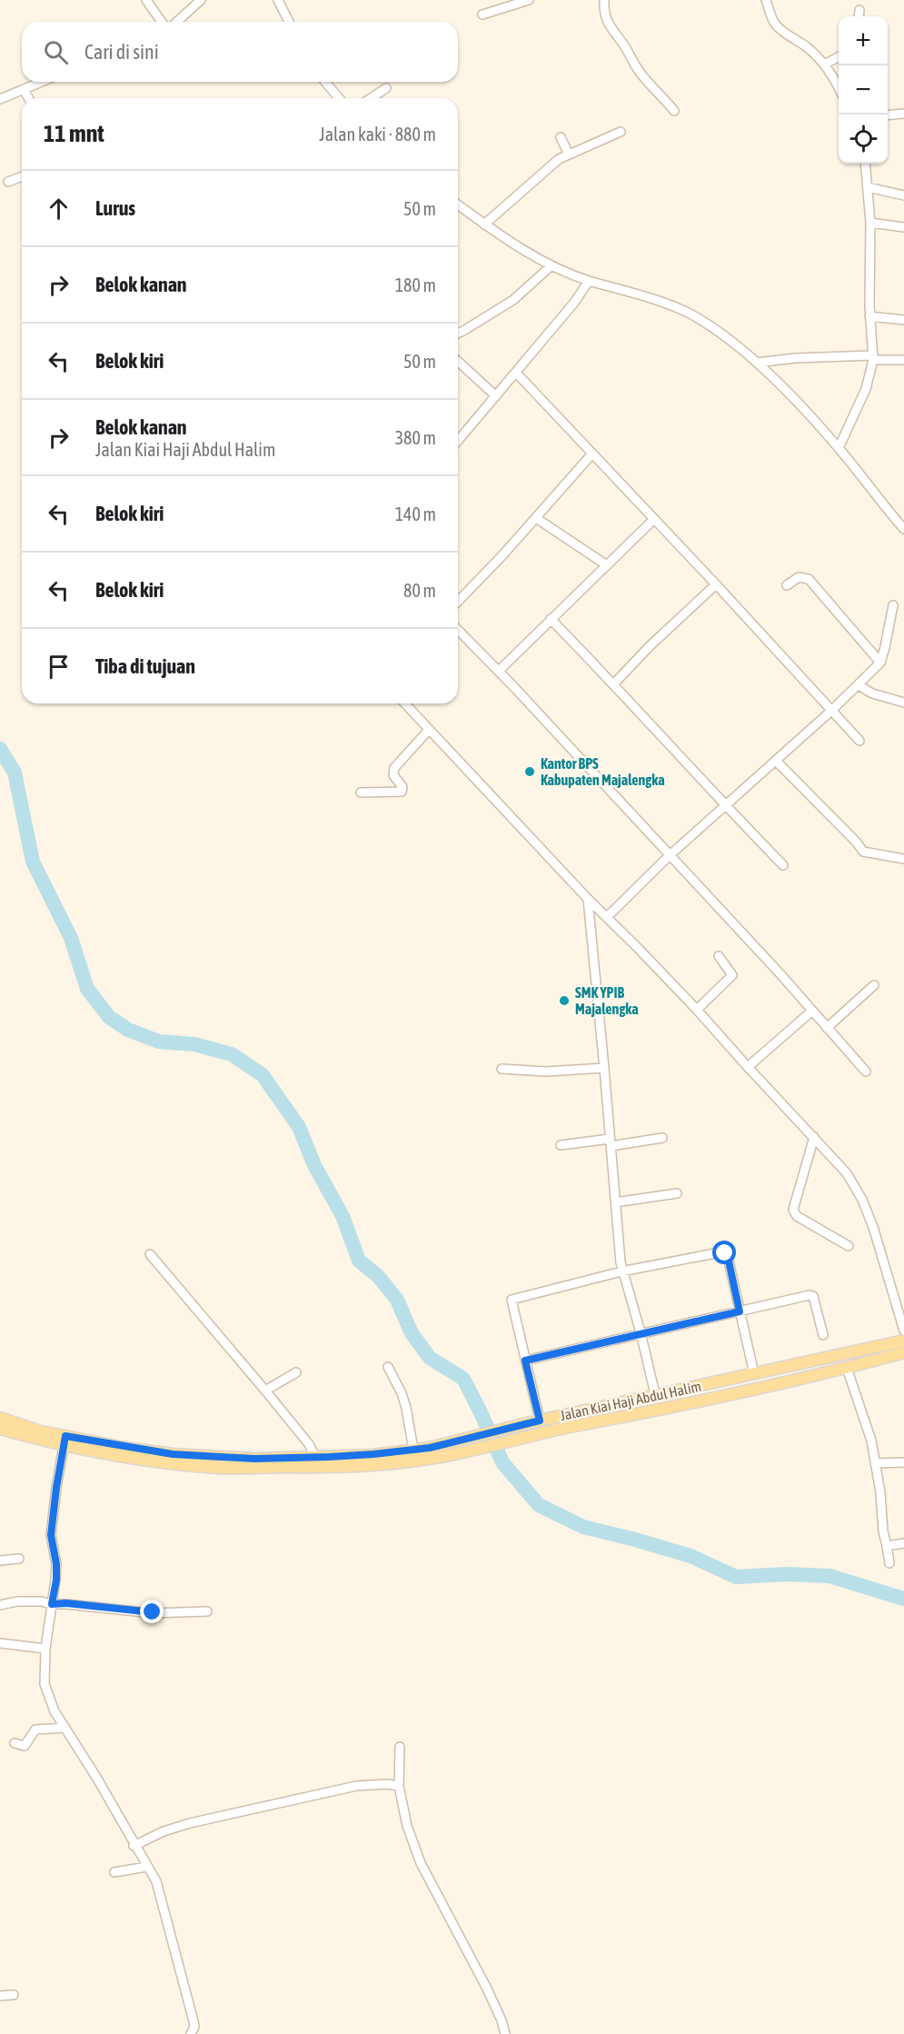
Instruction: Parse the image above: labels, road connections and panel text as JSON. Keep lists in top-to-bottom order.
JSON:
{
  "streets": {
    "main road": ["Jalan Kiai Haji Abdul Halim"]
  },
  "places": ["Kantor BPS Kabupaten Majalengka", "SMK YPIB Majalengka"],
  "page": {
    "map_buttons": ["+", "−"],
    "search": "Cari di sini",
    "heading": ["11 mnt", "Jalan kaki · 880 m"],
    "list": [
      ["Lurus", "50 m"],
      ["Belok kanan", "180 m"],
      ["Belok kiri", "50 m"],
      ["Belok kanan", "Jalan Kiai Haji Abdul Halim", "380 m"],
      ["Belok kiri", "140 m"],
      ["Belok kiri", "80 m"],
      "Tiba di tujuan"
    ]
  }
}
